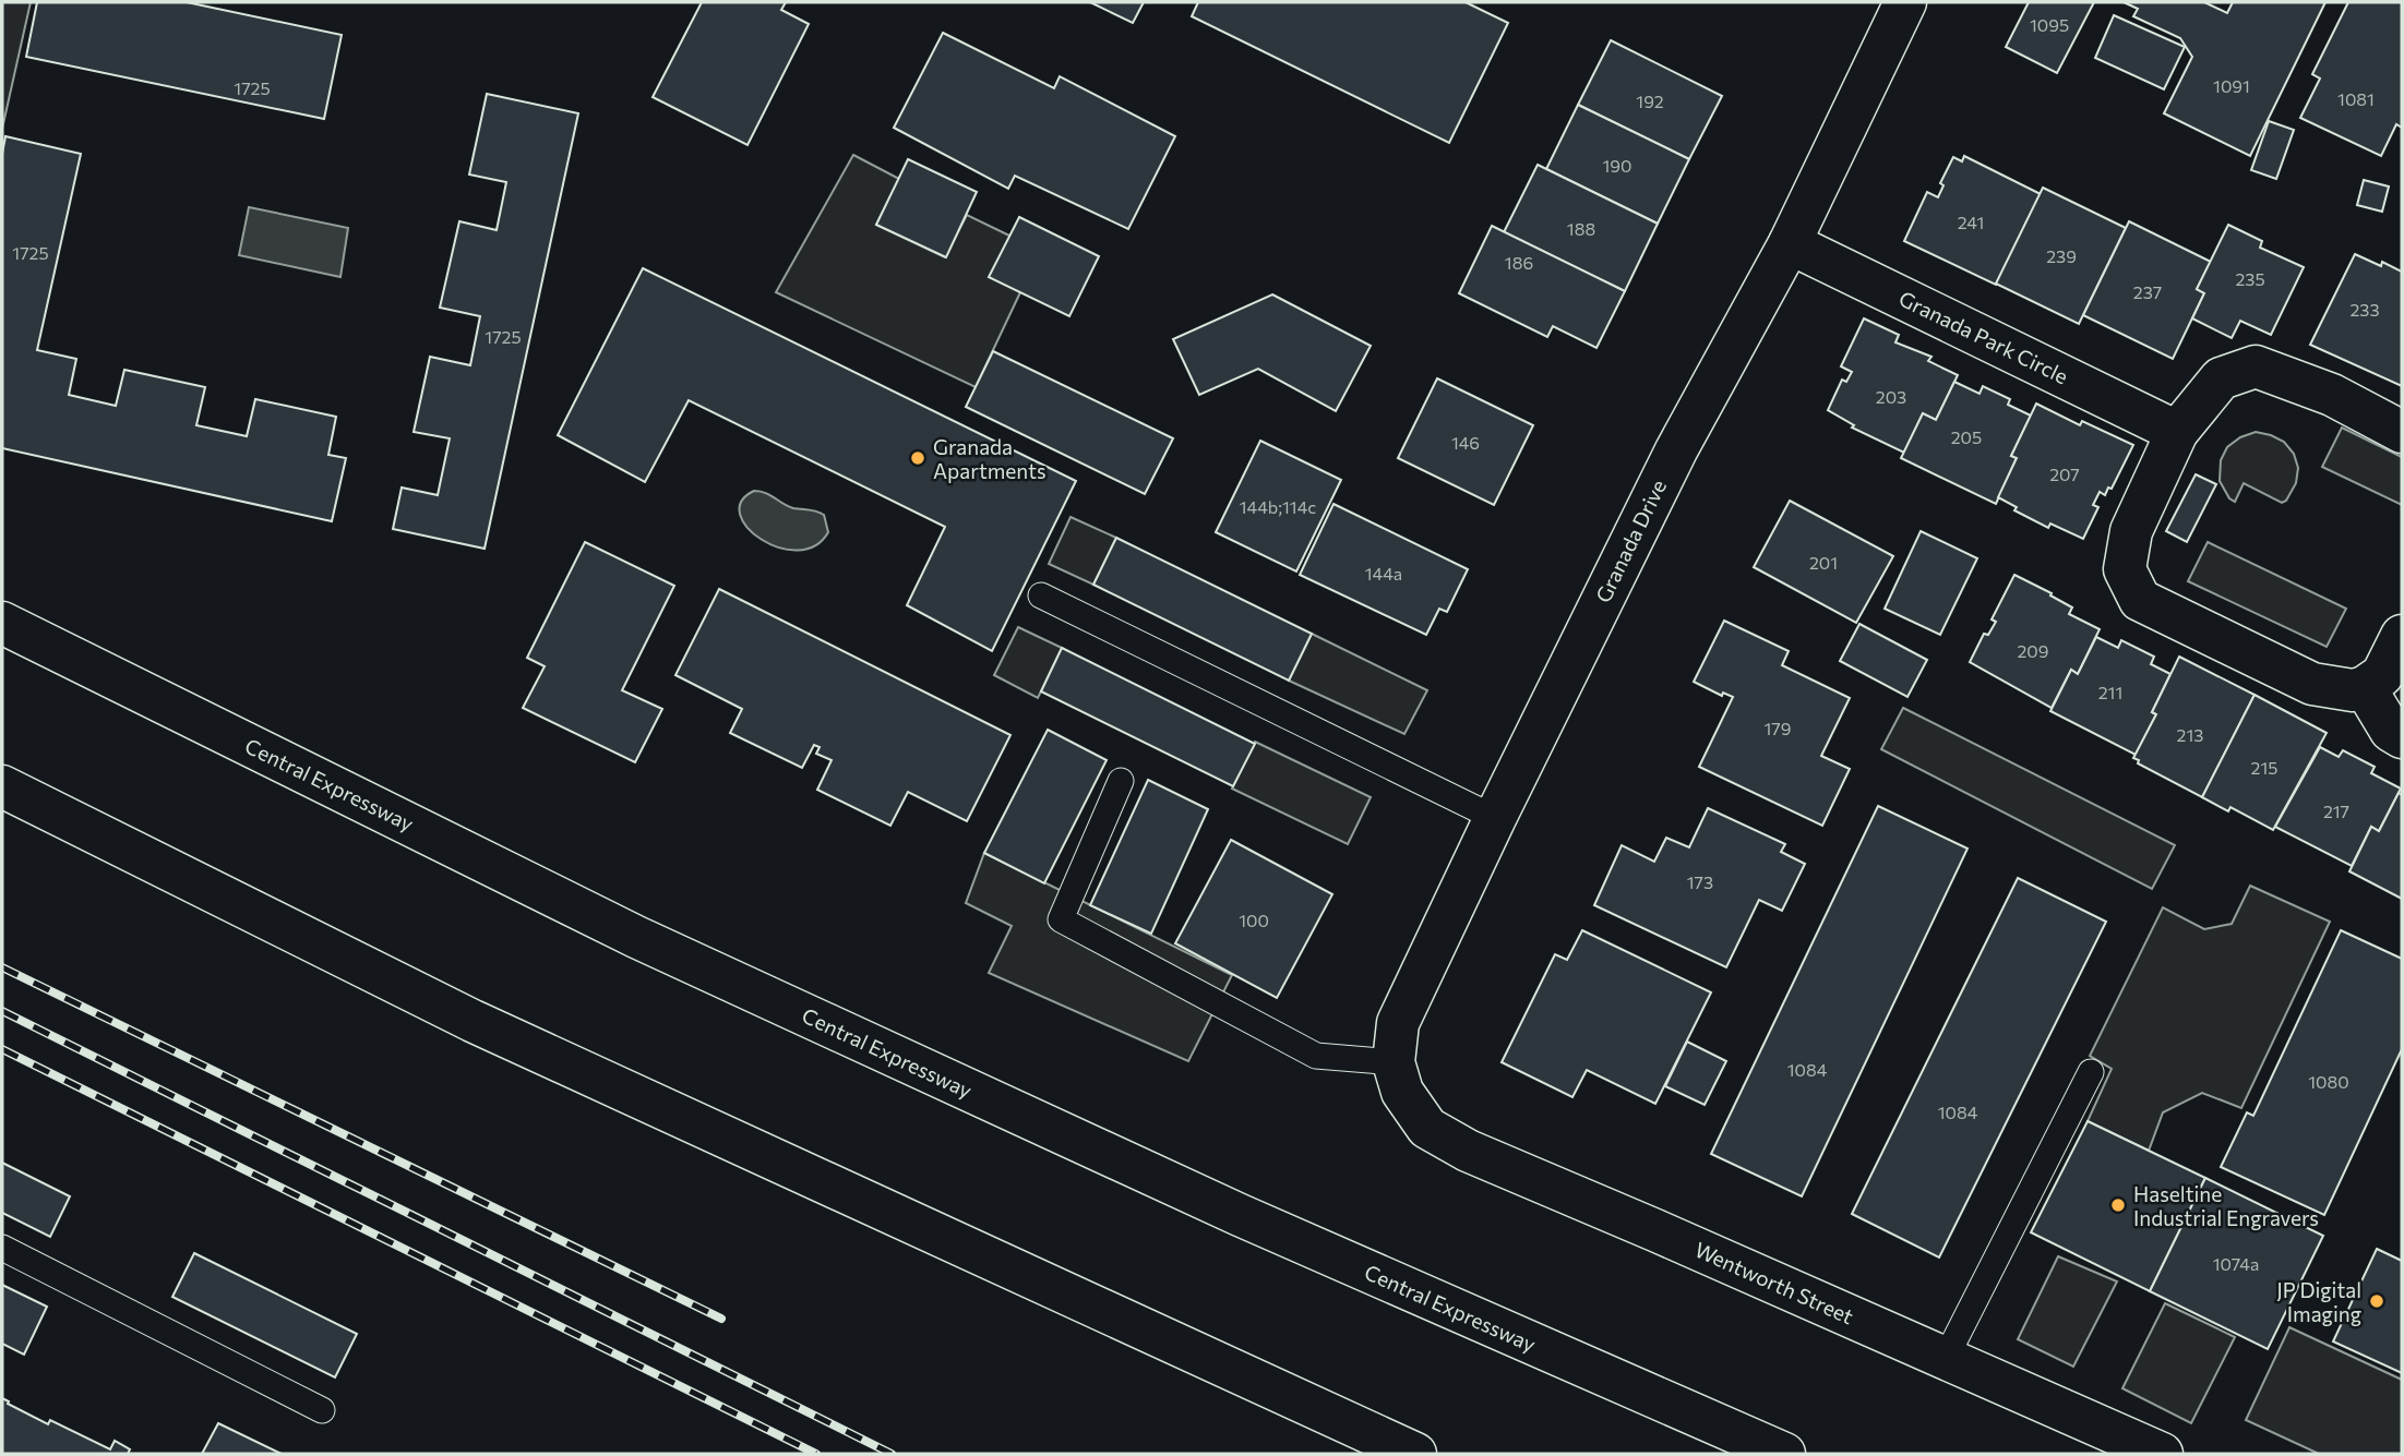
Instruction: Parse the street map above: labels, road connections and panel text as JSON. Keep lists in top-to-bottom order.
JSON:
{
  "streets": {
    "main road": [
      "Granada Park Circle",
      "Granada Drive",
      "Central Expressway",
      "Wentworth Street"
    ]
  },
  "crossings": [
    ["Granada Park Circle", "Granada Drive"],
    ["Granada Drive", "Wentworth Street"]
  ],
  "places": ["Granada Apartments", "Haseltine Industrial Engravers", "JP Digital Imaging"],
  "house_numbers": [
    "1095",
    "1091",
    "1725",
    "1081",
    "192",
    "190",
    "241",
    "188",
    "1725",
    "239",
    "186",
    "235",
    "237",
    "233",
    "1725",
    "203",
    "205",
    "146",
    "207",
    "144b;114c",
    "201",
    "144a",
    "209",
    "211",
    "179",
    "213",
    "215",
    "217",
    "173",
    "100",
    "1084",
    "1080",
    "1084",
    "1074a"
  ]
}
